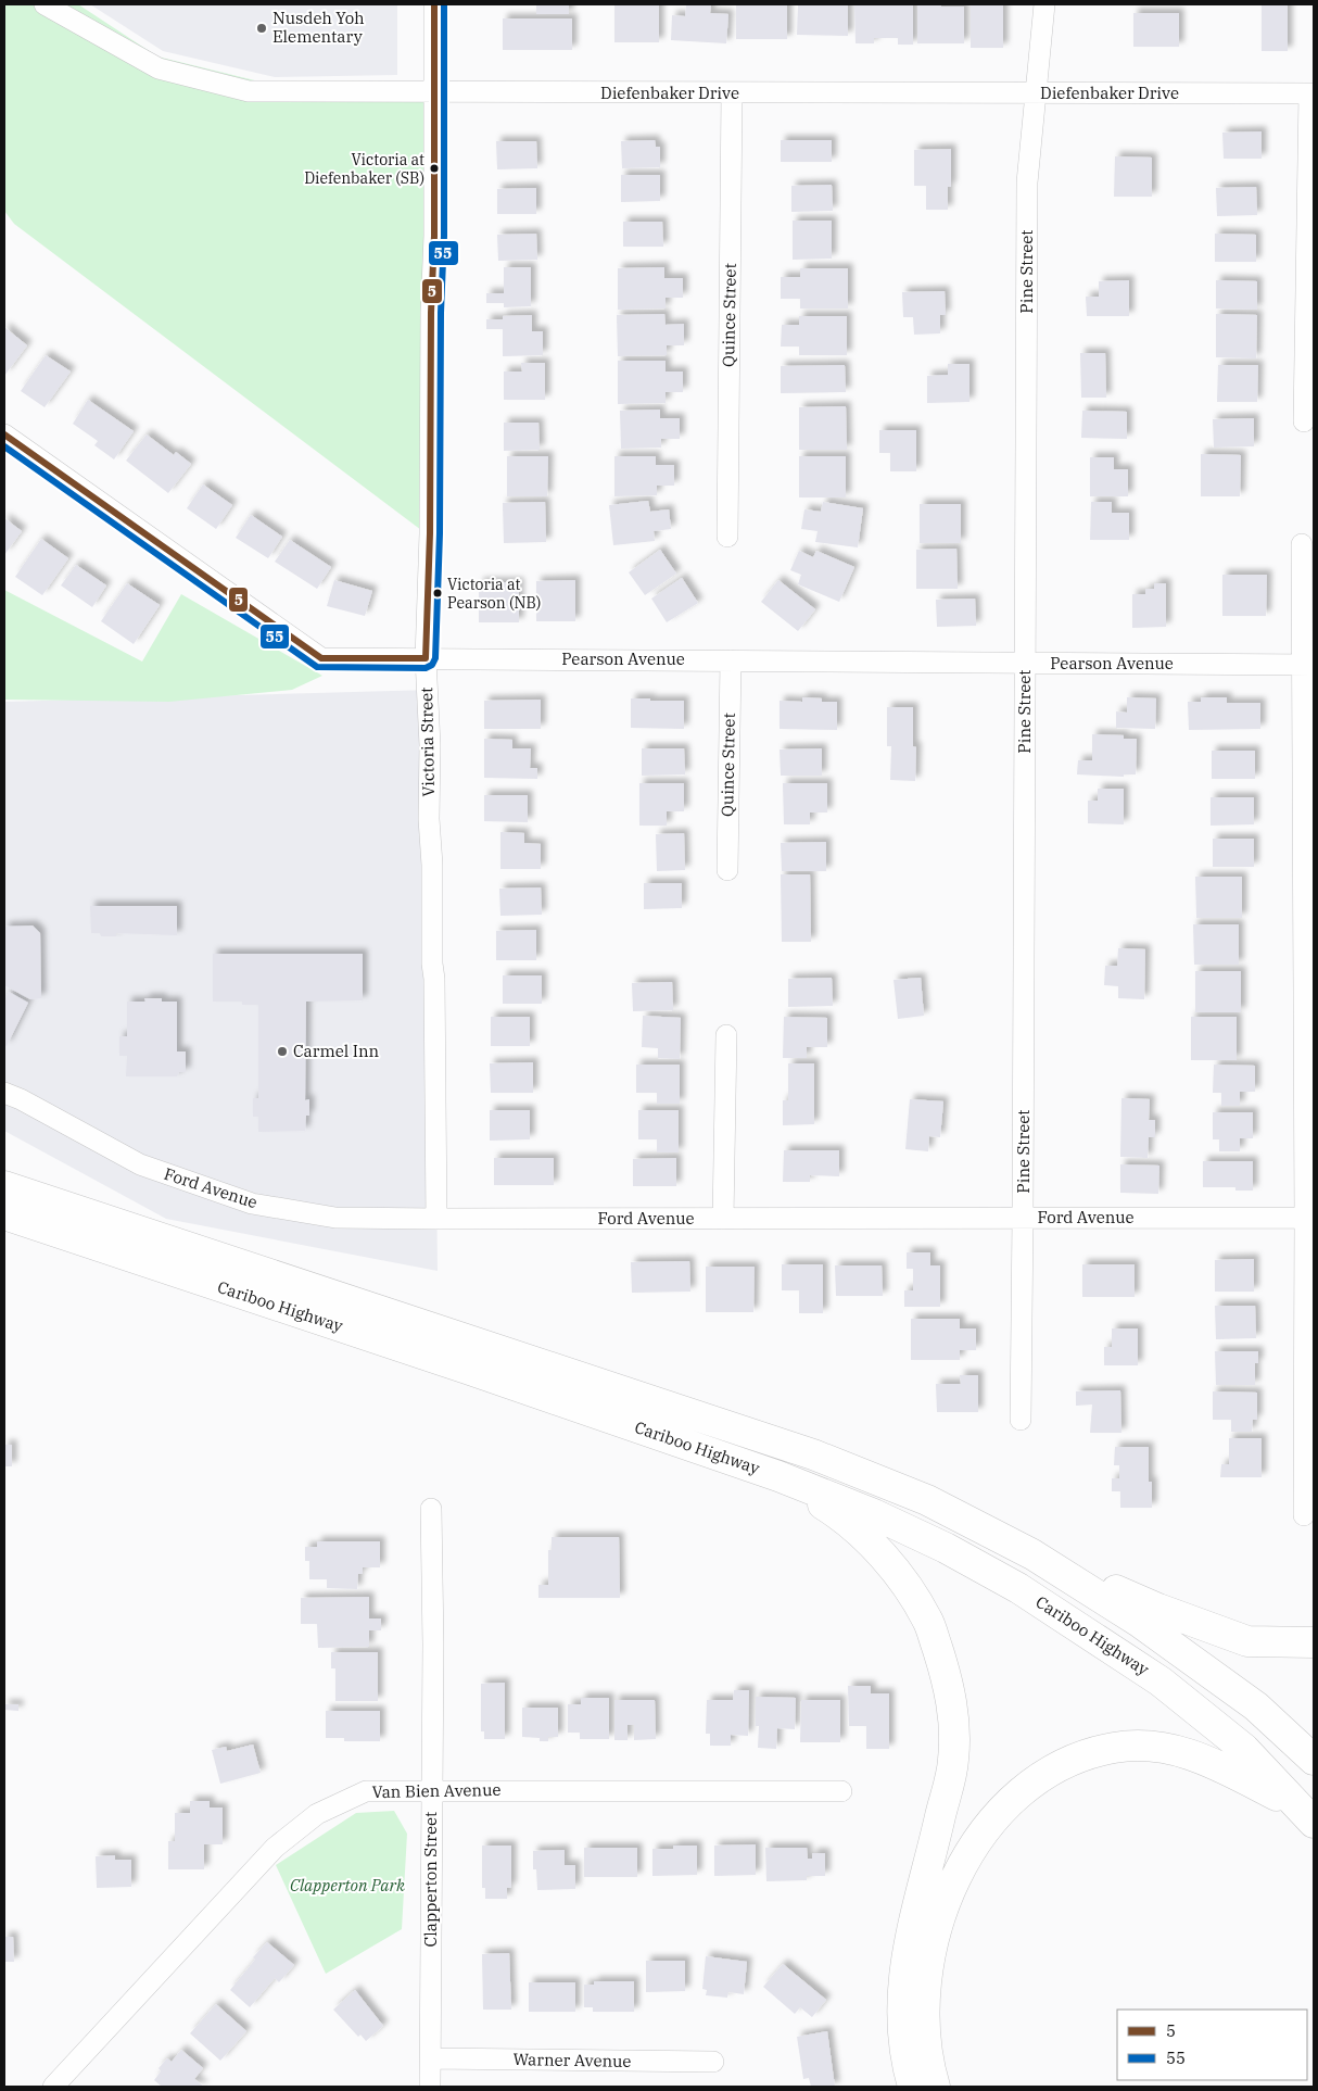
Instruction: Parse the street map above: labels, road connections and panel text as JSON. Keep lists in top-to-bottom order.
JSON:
{
  "streets": {
    "highway": ["Cariboo Highway"],
    "street": [
      "Diefenbaker Drive",
      "Pine Street",
      "Quince Street",
      "Pearson Avenue",
      "Victoria Street",
      "Ford Avenue",
      "Van Bien Avenue",
      "Clapperton Street",
      "Warner Avenue"
    ]
  },
  "crossings": [
    ["Diefenbaker Drive", "Pine Street"],
    ["Diefenbaker Drive", "Quince Street"],
    ["Diefenbaker Drive", "Victoria Street"],
    ["Pine Street", "Pearson Avenue"],
    ["Pine Street", "Ford Avenue"],
    ["Quince Street", "Pearson Avenue"],
    ["Pearson Avenue", "Victoria Street"],
    ["Victoria Street", "Ford Avenue"],
    ["Van Bien Avenue", "Clapperton Street"],
    ["Clapperton Street", "Warner Avenue"]
  ],
  "parks": ["Clapperton Park"],
  "places": [
    "Nusdeh Yoh Elementary",
    "Victoria at Diefenbaker (SB)",
    "Victoria at Pearson (NB)",
    "Carmel Inn"
  ],
  "lines": ["transit line 5", "transit line 55"],
  "legend": ["5", "55"]
}
